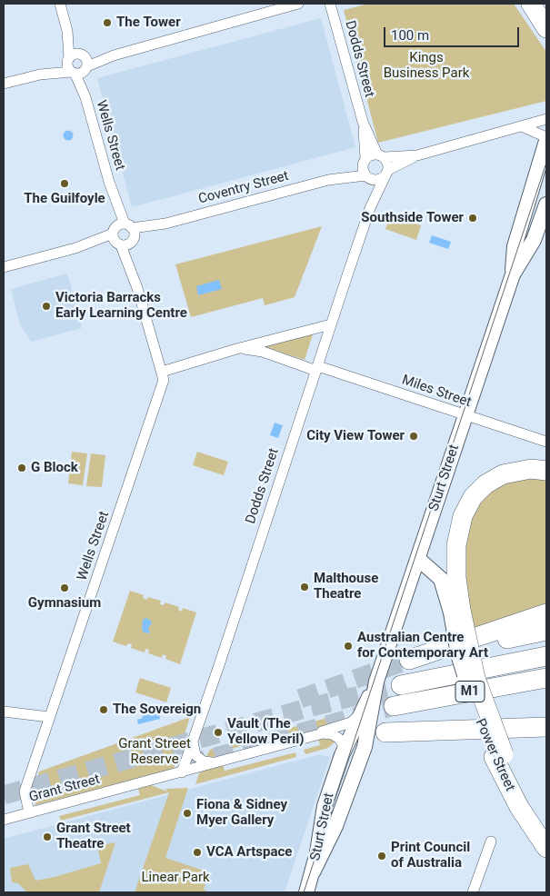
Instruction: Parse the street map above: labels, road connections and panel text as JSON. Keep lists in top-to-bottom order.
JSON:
{
  "streets": {
    "highway": ["M1", "Power Street"],
    "main road": ["Sturt Street"],
    "street": [
      "Dodds Street",
      "Wells Street",
      "Coventry Street",
      "Miles Street",
      "Grant Street"
    ]
  },
  "crossings": [
    ["Dodds Street", "Coventry Street"],
    ["Dodds Street", "Miles Street"],
    ["Dodds Street", "Grant Street"],
    ["Wells Street", "Coventry Street"],
    ["Wells Street", "Miles Street"],
    ["Wells Street", "Grant Street"],
    ["Miles Street", "Sturt Street"],
    ["Sturt Street", "Power Street"],
    ["Sturt Street", "Grant Street"]
  ],
  "parks": ["Kings Business Park", "Grant Street Reserve", "Linear Park"],
  "places": [
    "The Tower",
    "The Guilfoyle",
    "Southside Tower",
    "Victoria Barracks Early Learning Centre",
    "City View Tower",
    "G Block",
    "Malthouse Theatre",
    "Gymnasium",
    "Australian Centre for Contemporary Art",
    "The Sovereign",
    "Vault (The Yellow Peril)",
    "Fiona & Sidney Myer Gallery",
    "Grant Street Theatre",
    "VCA Artspace",
    "Print Council of Australia"
  ],
  "scale_bar": "100 m"
}
